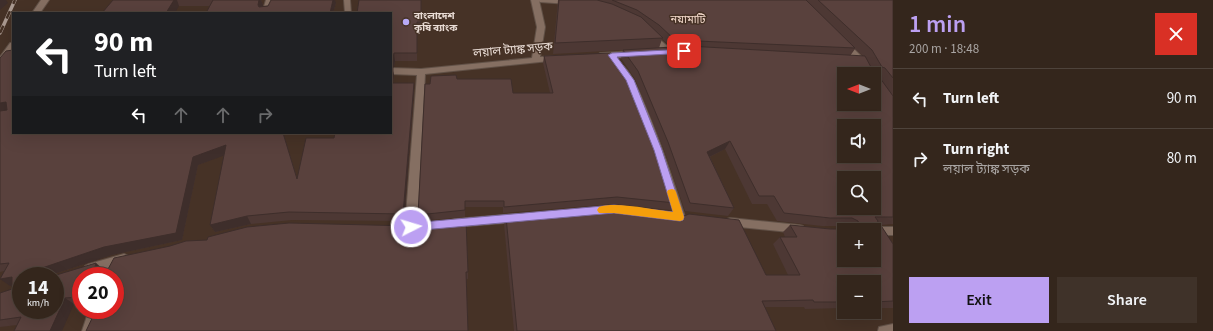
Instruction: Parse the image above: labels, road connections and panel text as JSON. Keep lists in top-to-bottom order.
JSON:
{
  "streets": {
    "street": ["লয়াল ট্যাঙ্ক সড়ক"]
  },
  "districts": ["নয়ামাটি"],
  "places": ["বাংলাদেশ কৃষি ব্যাংক"],
  "north": "left",
  "page": {
    "heading": ["1 min", "200 m · 18:48"],
    "turn": ["90 m", "Turn left"],
    "map_buttons": ["+", "−"],
    "list": [
      {
        "name": "Turn left",
        "value": "90 m"
      },
      {
        "name": "Turn right",
        "note": "লয়াল ট্যাঙ্ক সড়ক",
        "value": "80 m"
      }
    ],
    "speed": "14 km/h",
    "limit": "20",
    "buttons": ["Exit", "Share"]
  }
}
